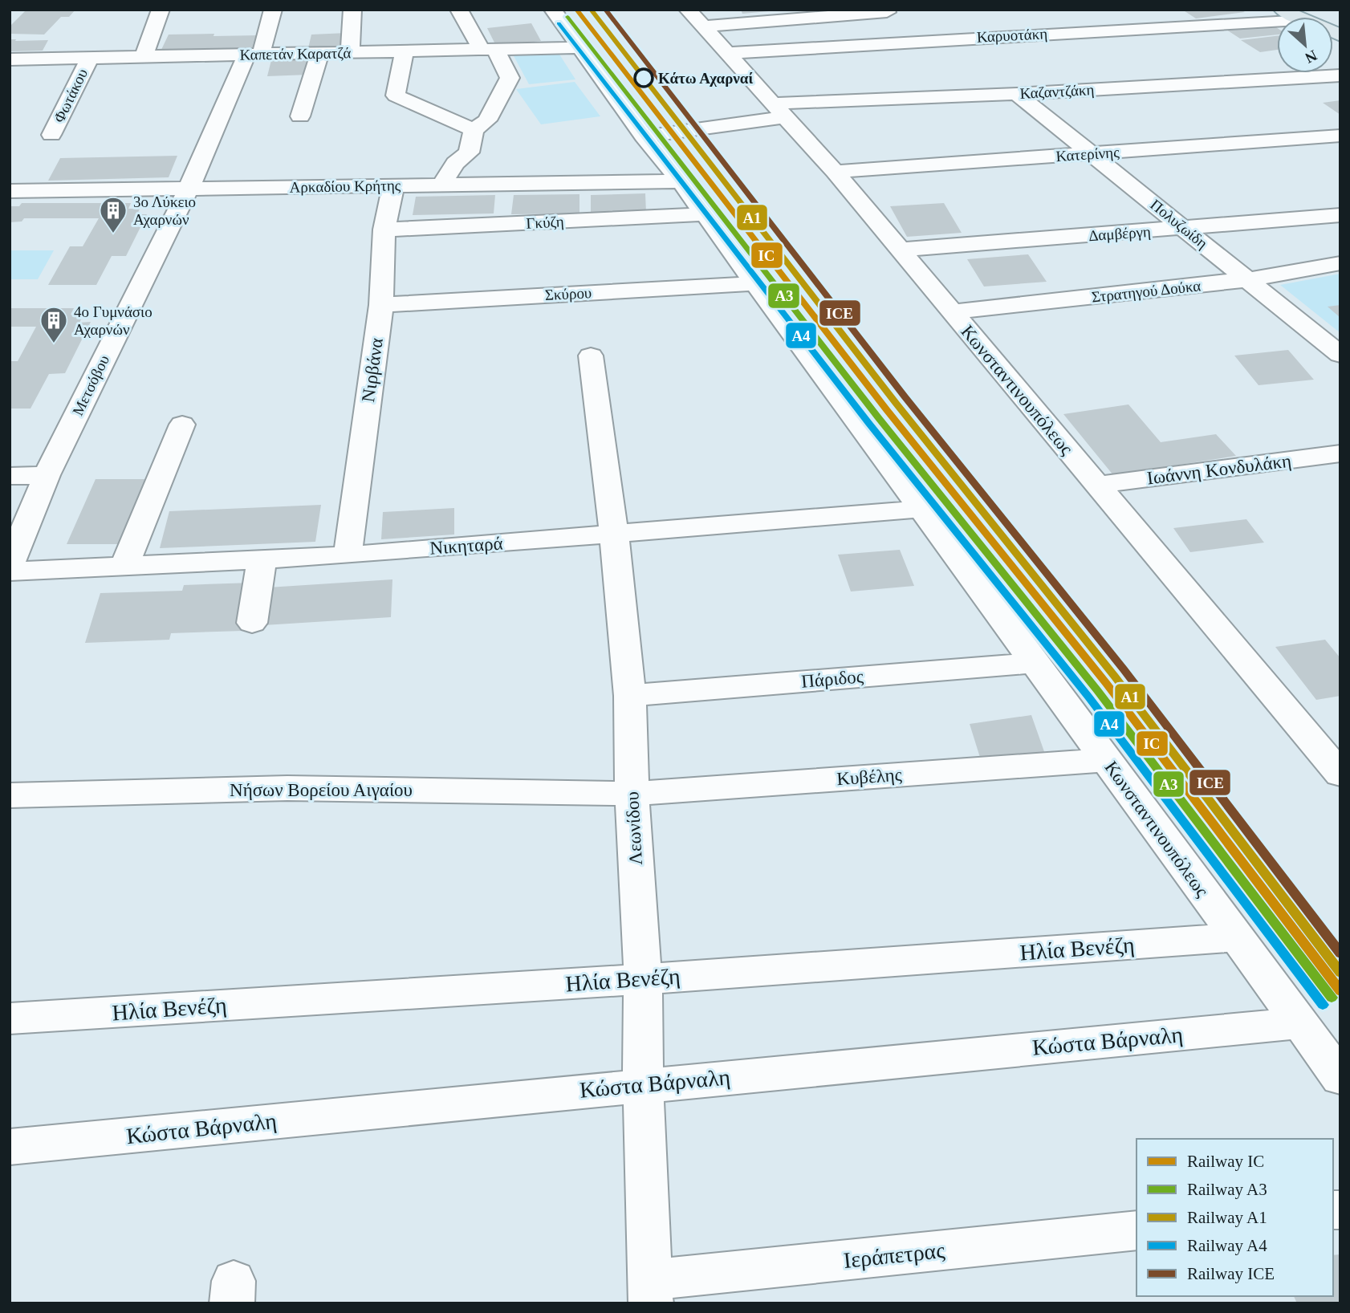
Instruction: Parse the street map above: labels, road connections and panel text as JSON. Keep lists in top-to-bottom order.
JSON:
{
  "streets": {
    "street": [
      "Καρυοτάκη",
      "Καπετάν Καρατζά",
      "Καζαντζάκη",
      "Φωτάκου",
      "Κατερίνης",
      "Αρκαδίου Κρήτης",
      "Γκύζη",
      "Πολυζωίδη",
      "Δαμβέργη",
      "Στρατηγού Δούκα",
      "Σκύρου",
      "Νιρβάνα",
      "Μετσόβου",
      "Κωνσταντινουπόλεως",
      "Ιωάννη Κονδυλάκη",
      "Νικηταρά",
      "Πάριδος",
      "Κυβέλης",
      "Νήσων Βορείου Αιγαίου",
      "Λεωνίδου",
      "Ηλία Βενέζη",
      "Κώστα Βάρναλη",
      "Ιεράπετρας"
    ]
  },
  "crossings": [
    ["Καρυοτάκη", "Κωνσταντινουπόλεως"],
    ["Καπετάν Καρατζά", "Φωτάκου"],
    ["Καπετάν Καρατζά", "Μετσόβου"],
    ["Καπετάν Καρατζά", "Κωνσταντινουπόλεως"],
    ["Καζαντζάκη", "Πολυζωίδη"],
    ["Καζαντζάκη", "Κωνσταντινουπόλεως"],
    ["Κατερίνης", "Πολυζωίδη"],
    ["Κατερίνης", "Κωνσταντινουπόλεως"],
    ["Αρκαδίου Κρήτης", "Νιρβάνα"],
    ["Αρκαδίου Κρήτης", "Μετσόβου"],
    ["Αρκαδίου Κρήτης", "Κωνσταντινουπόλεως"],
    ["Γκύζη", "Νιρβάνα"],
    ["Γκύζη", "Κωνσταντινουπόλεως"],
    ["Πολυζωίδη", "Δαμβέργη"],
    ["Πολυζωίδη", "Στρατηγού Δούκα"],
    ["Δαμβέργη", "Κωνσταντινουπόλεως"],
    ["Στρατηγού Δούκα", "Κωνσταντινουπόλεως"],
    ["Σκύρου", "Νιρβάνα"],
    ["Σκύρου", "Κωνσταντινουπόλεως"],
    ["Νιρβάνα", "Νικηταρά"],
    ["Κωνσταντινουπόλεως", "Ιωάννη Κονδυλάκη"],
    ["Κωνσταντινουπόλεως", "Νικηταρά"],
    ["Κωνσταντινουπόλεως", "Πάριδος"],
    ["Κωνσταντινουπόλεως", "Κυβέλης"],
    ["Κωνσταντινουπόλεως", "Ηλία Βενέζη"],
    ["Κωνσταντινουπόλεως", "Κώστα Βάρναλη"],
    ["Νικηταρά", "Λεωνίδου"],
    ["Πάριδος", "Λεωνίδου"],
    ["Κυβέλης", "Νήσων Βορείου Αιγαίου"],
    ["Κυβέλης", "Λεωνίδου"],
    ["Νήσων Βορείου Αιγαίου", "Λεωνίδου"],
    ["Λεωνίδου", "Ηλία Βενέζη"],
    ["Λεωνίδου", "Κώστα Βάρναλη"],
    ["Λεωνίδου", "Ιεράπετρας"]
  ],
  "places": {
    "other": ["Κάτω Αχαρναί"],
    "building": ["3ο Λύκειο Αχαρνών", "4ο Γυμνάσιο Αχαρνών"]
  },
  "lines": [
    "rail line IC",
    "rail line A1",
    "rail line ICE",
    "rail line A3",
    "rail line A4"
  ],
  "legend": [
    "Railway IC",
    "Railway A3",
    "Railway A1",
    "Railway A4",
    "Railway ICE"
  ],
  "north": "bottom right"
}
